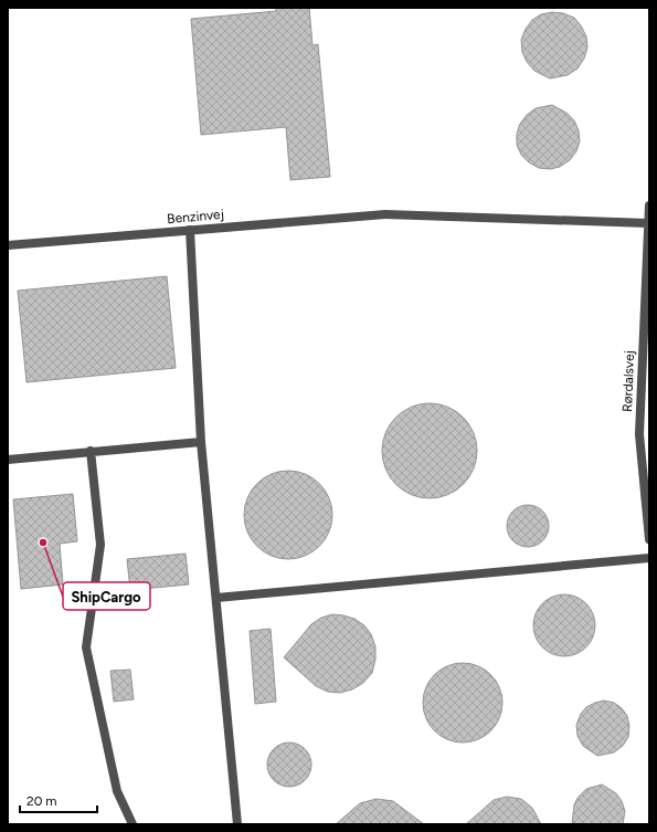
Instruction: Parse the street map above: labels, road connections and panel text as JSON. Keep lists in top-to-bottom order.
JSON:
{
  "streets": {
    "street": ["Benzinvej", "Rørdalsvej"]
  },
  "crossings": [
    ["Benzinvej", "Rørdalsvej"]
  ],
  "places": ["ShipCargo"],
  "scale_bar": "20 m"
}
